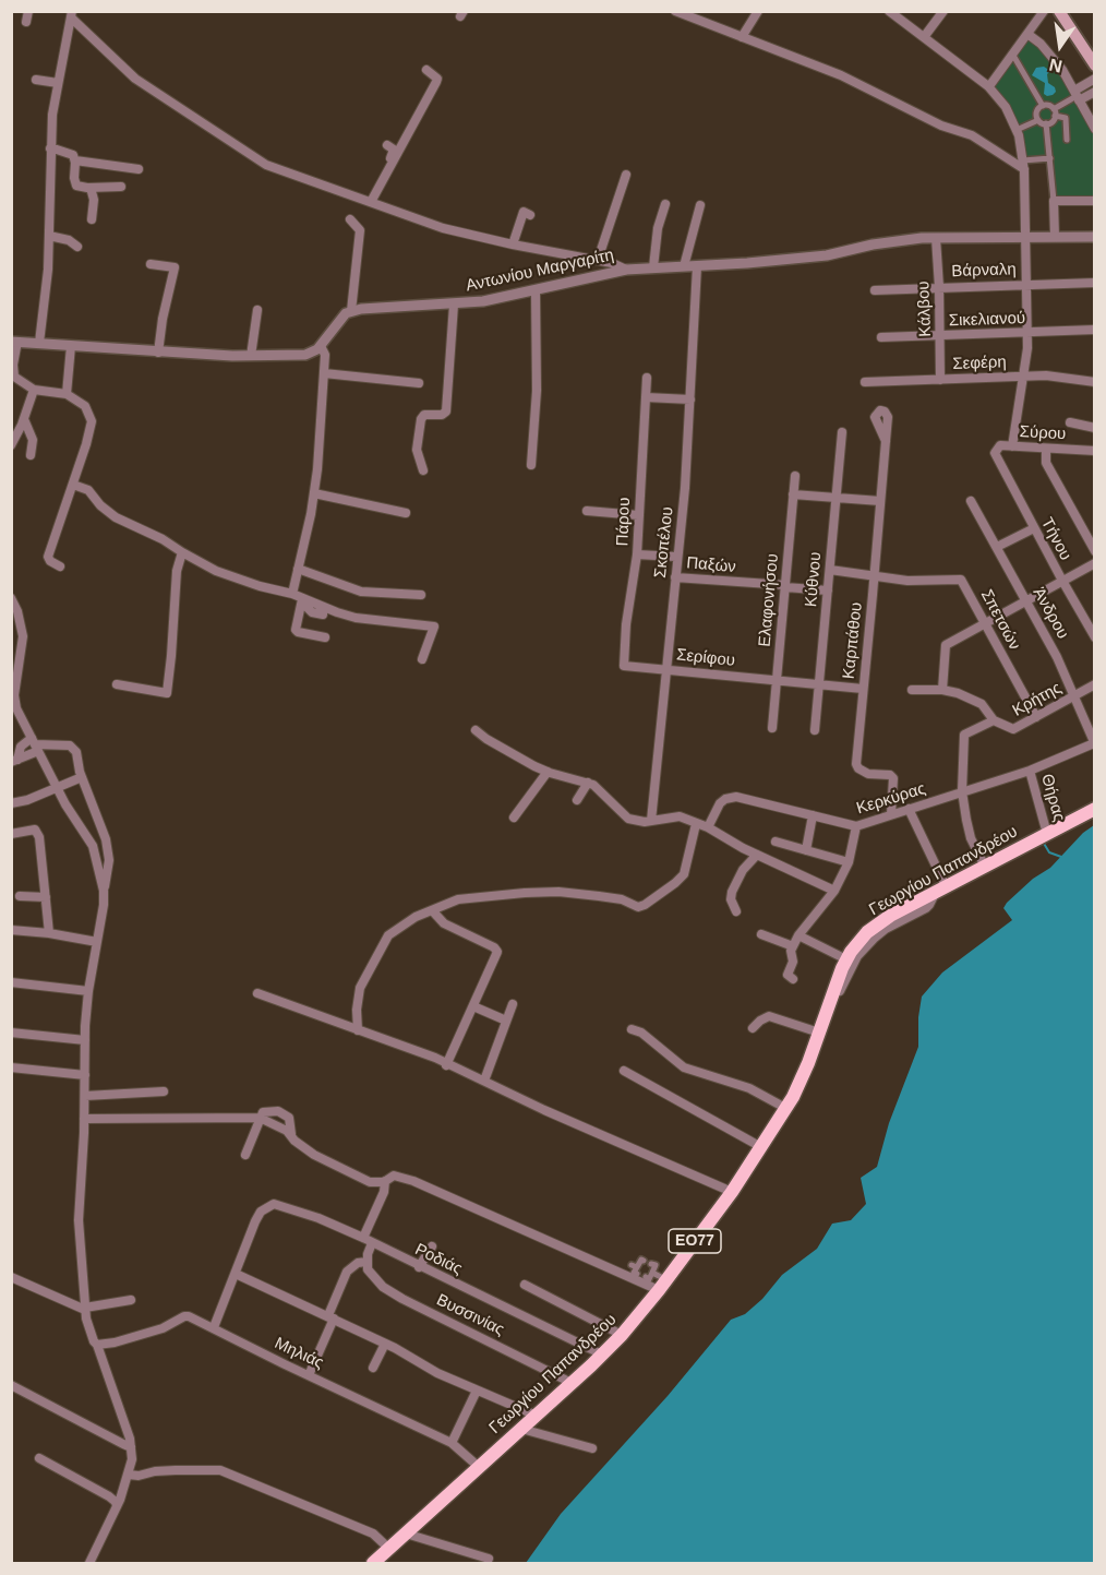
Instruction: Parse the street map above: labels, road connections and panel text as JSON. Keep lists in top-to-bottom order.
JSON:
{
  "streets": {
    "main road": ["Γεωργίου Παπανδρέου", "ΕΟ77"],
    "street": [
      "Αντωνίου Μαργαρίτη",
      "Βάρναλη",
      "Κάλβου",
      "Σικελιανού",
      "Σεφέρη",
      "Σύρου",
      "Πάρου",
      "Τήνου",
      "Σκοπέλου",
      "Παξών",
      "Κύθνου",
      "Ελαφονήσου",
      "Άνδρου",
      "Σπετσών",
      "Καρπάθου",
      "Σερίφου",
      "Κρήτης",
      "Θήρας",
      "Κερκύρας",
      "Ροδιάς",
      "Βυσσινίας",
      "Μηλιάς"
    ]
  },
  "crossings": [
    ["Αντωνίου Μαργαρίτη", "Κάλβου"],
    ["Αντωνίου Μαργαρίτη", "Σκοπέλου"],
    ["Βάρναλη", "Κάλβου"],
    ["Κάλβου", "Σικελιανού"],
    ["Κάλβου", "Σεφέρη"],
    ["Σύρου", "Τήνου"],
    ["Πάρου", "Σερίφου"],
    ["Σκοπέλου", "Παξών"],
    ["Σκοπέλου", "Σερίφου"],
    ["Παξών", "Κύθνου"],
    ["Παξών", "Ελαφονήσου"],
    ["Κύθνου", "Σερίφου"],
    ["Ελαφονήσου", "Σερίφου"],
    ["Άνδρου", "Κρήτης"],
    ["Άνδρου", "Κερκύρας"],
    ["Σπετσών", "Καρπάθου"],
    ["Σπετσών", "Κρήτης"],
    ["Καρπάθου", "Σερίφου"],
    ["Καρπάθου", "Κερκύρας"],
    ["Θήρας", "Κερκύρας"],
    ["Θήρας", "Γεωργίου Παπανδρέου"],
    ["Γεωργίου Παπανδρέου", "Ροδιάς"],
    ["Γεωργίου Παπανδρέου", "Βυσσινίας"],
    ["Γεωργίου Παπανδρέου", "Μηλιάς"]
  ],
  "north": "bottom"
}
